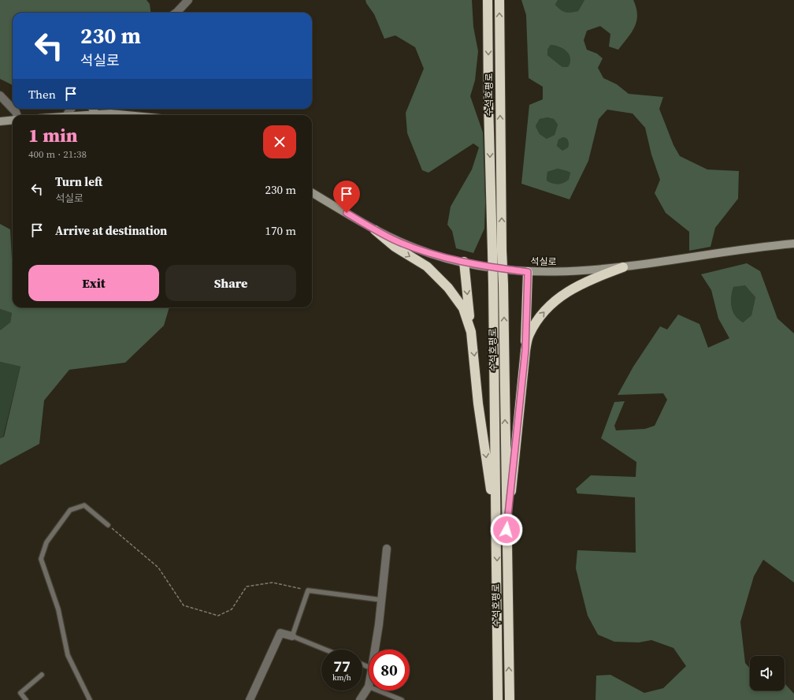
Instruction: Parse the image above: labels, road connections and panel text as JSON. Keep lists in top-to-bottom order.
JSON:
{
  "streets": {
    "highway": ["수석호평로"],
    "street": ["석실로"]
  },
  "page": {
    "turn": ["230 m", "석실로"],
    "then": "Then",
    "heading": ["1 min", "400 m · 21:38"],
    "list": [
      {
        "name": "Turn left",
        "note": "석실로",
        "value": "230 m"
      },
      {
        "name": "Arrive at destination",
        "value": "170 m"
      }
    ],
    "buttons": ["Exit", "Share"],
    "speed": "77 km/h",
    "limit": "80"
  }
}
